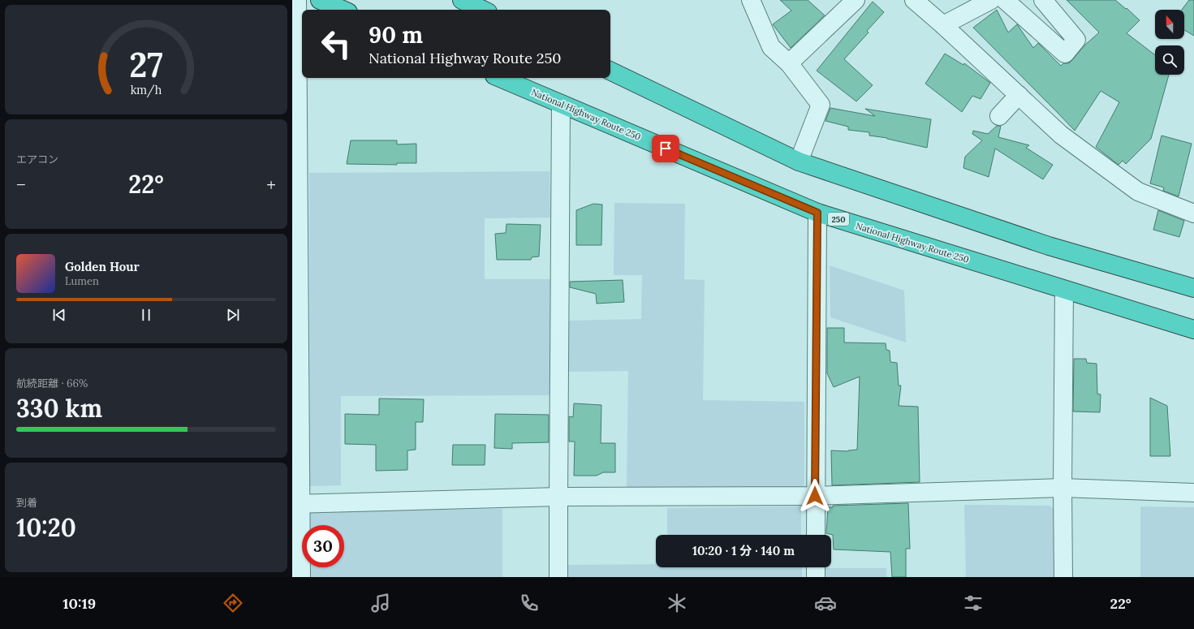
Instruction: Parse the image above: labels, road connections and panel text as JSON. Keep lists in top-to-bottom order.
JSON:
{
  "streets": {
    "highway": ["National Highway Route 250", "250"]
  },
  "north": "top",
  "page": {
    "turn": ["90 m", "National Highway Route 250"],
    "tile": [
      "エアコン",
      ["航続距離 · 66%", "330 km"],
      ["到着", "10:20"]
    ],
    "heat": ["−", "22°", "+"],
    "song": ["Golden Hour", "Lumen"],
    "limit": "30",
    "trip": "10:20 · 1 分 · 140 m",
    "tabs": ["10:19", "22°"],
    "gauge": ["27", "km/h"]
  }
}
